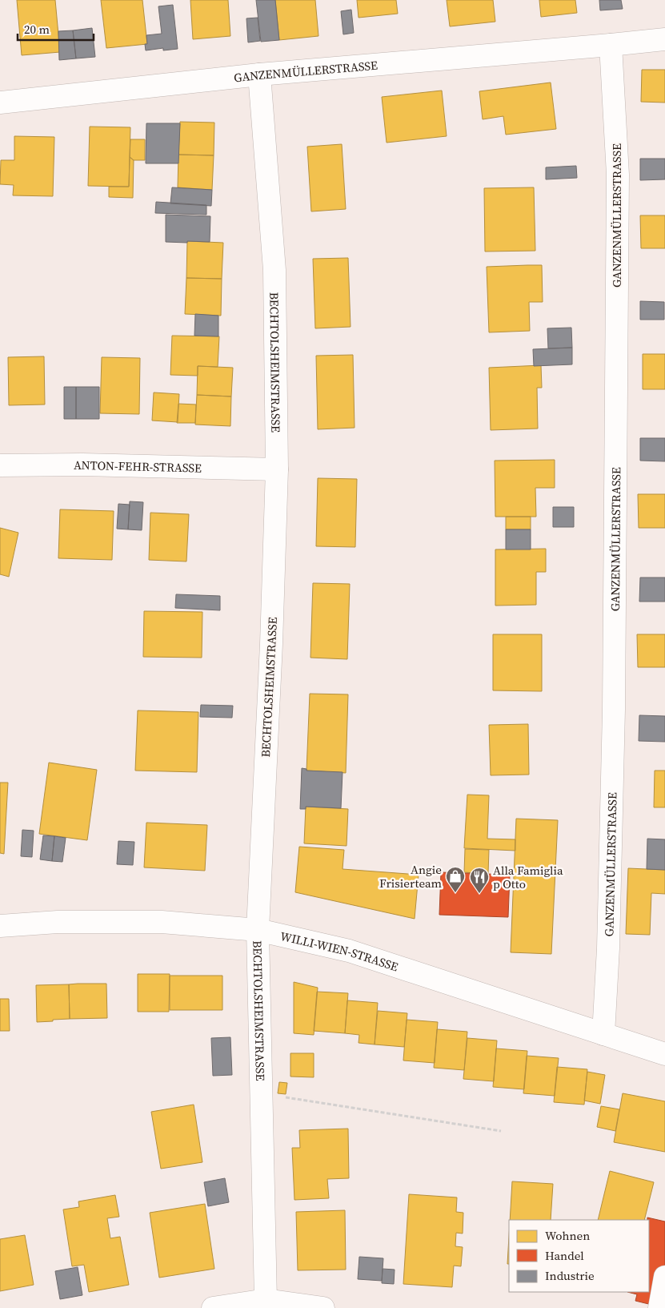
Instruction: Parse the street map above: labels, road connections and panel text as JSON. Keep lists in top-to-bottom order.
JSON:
{
  "streets": {
    "street": [
      "GANZENMÜLLERSTRASSE",
      "BECHTOLSHEIMSTRASSE",
      "ANTON-FEHR-STRASSE",
      "WILLI-WIEN-STRASSE"
    ]
  },
  "crossings": [
    ["GANZENMÜLLERSTRASSE", "BECHTOLSHEIMSTRASSE"],
    ["GANZENMÜLLERSTRASSE", "WILLI-WIEN-STRASSE"],
    ["BECHTOLSHEIMSTRASSE", "ANTON-FEHR-STRASSE"],
    ["BECHTOLSHEIMSTRASSE", "WILLI-WIEN-STRASSE"]
  ],
  "places": {
    "shop": ["Angie Frisierteam"],
    "restaurant": ["Alla Famiglia p Otto"]
  },
  "legend": ["Wohnen", "Handel", "Industrie"],
  "scale_bar": "20 m"
}
